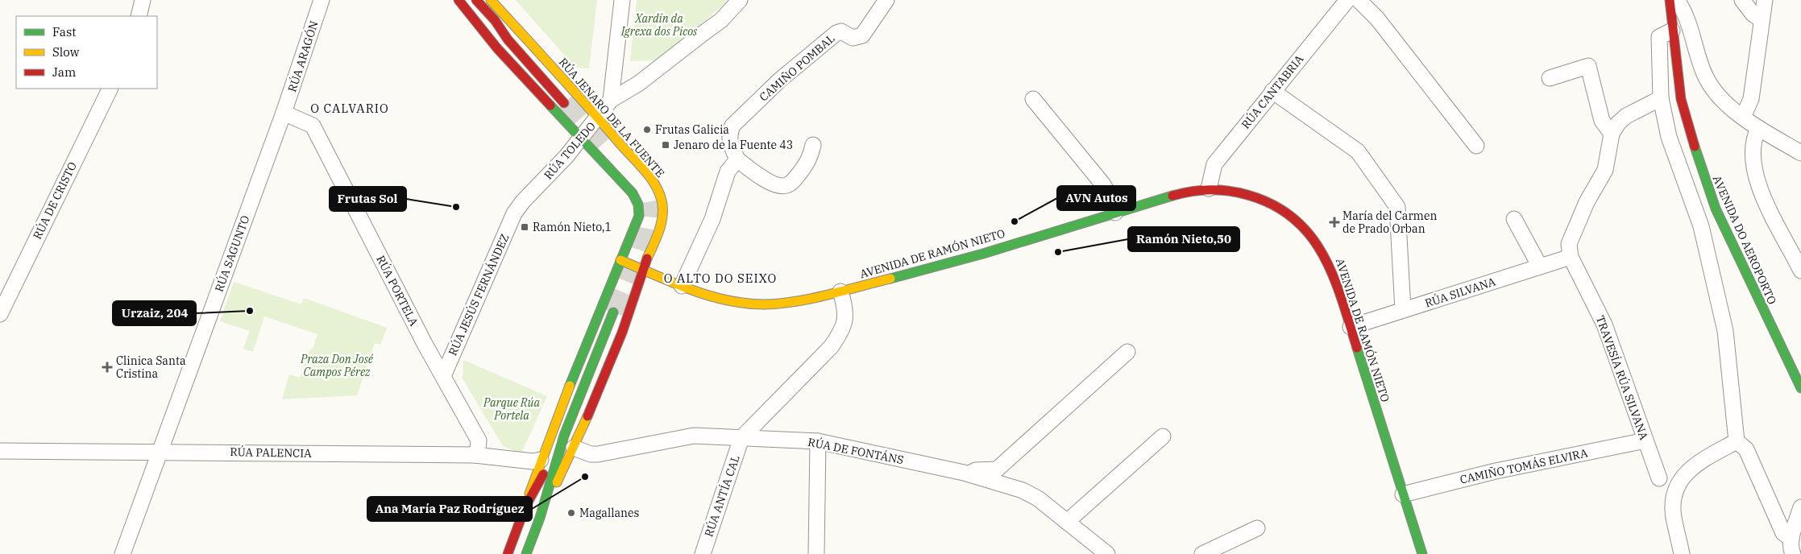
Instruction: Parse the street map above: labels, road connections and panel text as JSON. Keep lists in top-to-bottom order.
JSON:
{
  "streets": {
    "main road": ["RÚA JENARO DE LA FUENTE", "AVENIDA DO AEROPORTO", "AVENIDA DE RAMÓN NIETO"],
    "street": [
      "RÚA ARAGÓN",
      "CAMIÑO POMBAL",
      "RÚA CANTABRIA",
      "RÚA TOLEDO",
      "RÚA DE CRISTO",
      "RÚA SAGUNTO",
      "RÚA PORTELA",
      "RÚA SILVANA",
      "RÚA JESÚS FERNÁNDEZ",
      "TRAVESÍA RÚA SILVANA",
      "RÚA DE FONTÁNS",
      "RÚA PALENCIA",
      "CAMIÑO TOMÁS ELVIRA",
      "RÚA ANTÍA CAL"
    ]
  },
  "crossings": [
    ["RÚA ARAGÓN", "RÚA SAGUNTO"],
    ["RÚA ARAGÓN", "RÚA PORTELA"],
    ["RÚA CANTABRIA", "AVENIDA DE RAMÓN NIETO"],
    ["RÚA JENARO DE LA FUENTE", "RÚA TOLEDO"],
    ["RÚA JENARO DE LA FUENTE", "AVENIDA DE RAMÓN NIETO"],
    ["RÚA JENARO DE LA FUENTE", "RÚA DE FONTÁNS"],
    ["RÚA TOLEDO", "RÚA JESÚS FERNÁNDEZ"],
    ["RÚA SAGUNTO", "RÚA PORTELA"],
    ["RÚA SAGUNTO", "RÚA PALENCIA"],
    ["AVENIDA DE RAMÓN NIETO", "RÚA SILVANA"],
    ["AVENIDA DE RAMÓN NIETO", "CAMIÑO TOMÁS ELVIRA"],
    ["RÚA PORTELA", "RÚA JESÚS FERNÁNDEZ"],
    ["RÚA PORTELA", "RÚA PALENCIA"],
    ["RÚA SILVANA", "TRAVESÍA RÚA SILVANA"],
    ["TRAVESÍA RÚA SILVANA", "CAMIÑO TOMÁS ELVIRA"],
    ["RÚA DE FONTÁNS", "RÚA ANTÍA CAL"]
  ],
  "districts": ["O CALVARIO", "O ALTO DO SEIXO"],
  "parks": ["Xardín da Igrexa dos Picos", "Praza Don José Campos Pérez", "Parque Rúa Portela"],
  "places": {
    "other": [
      "Frutas Galicia",
      "Frutas Sol",
      "AVN Autos",
      "Ramón Nieto,50",
      "Urzaiz, 204",
      "Ana María Paz Rodríguez",
      "Magallanes"
    ],
    "transit": ["Jenaro de la Fuente 43", "Ramón Nieto,1"],
    "health": ["María del Carmen de Prado Orban", "Clinica Santa Cristina"]
  },
  "legend": ["Fast", "Slow", "Jam"]
}
